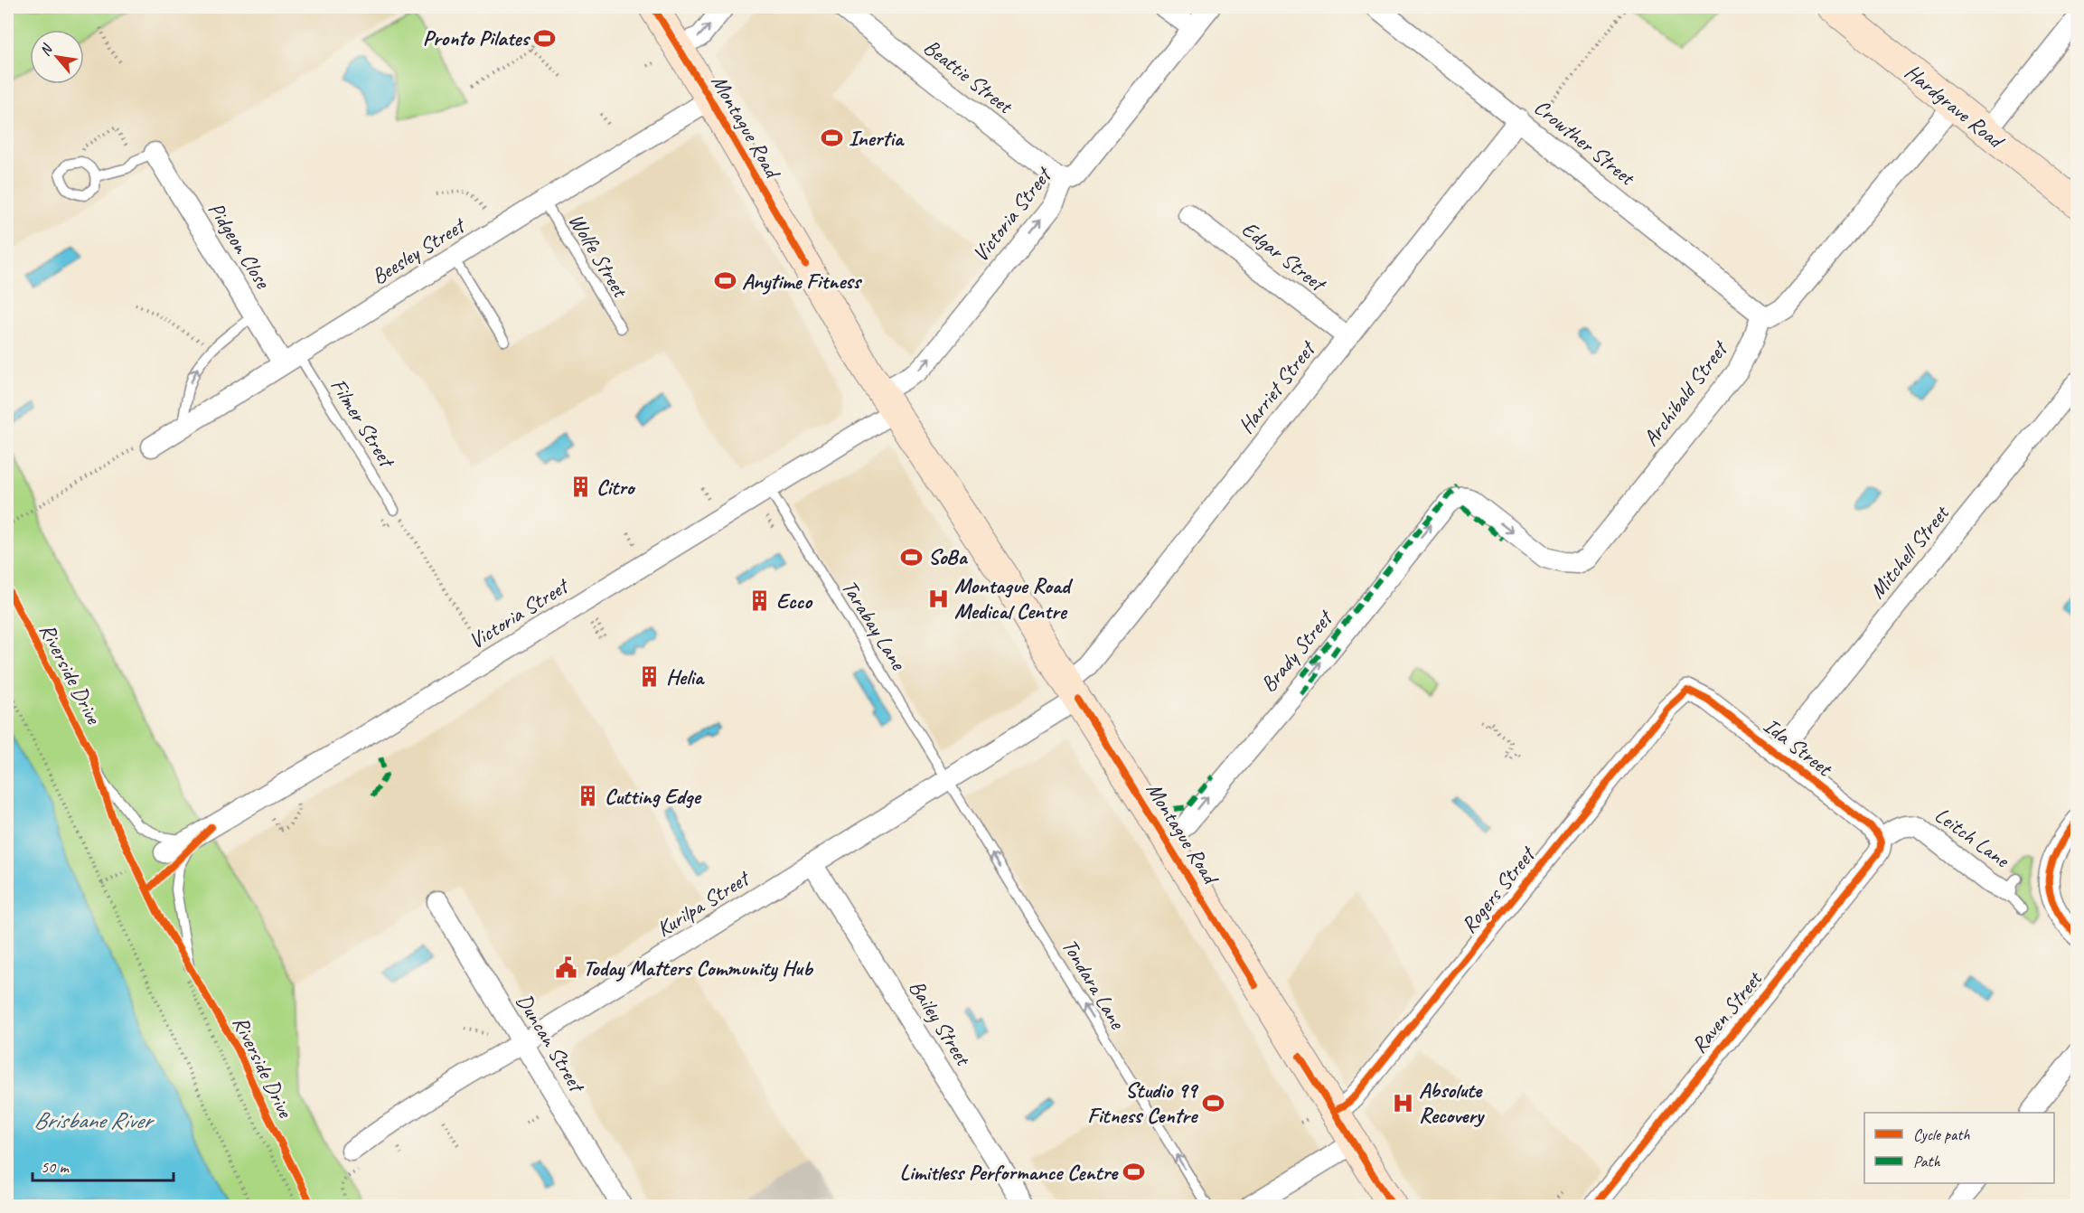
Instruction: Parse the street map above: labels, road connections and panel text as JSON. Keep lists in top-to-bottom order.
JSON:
{
  "streets": {
    "street": [
      "Beattie Street",
      "Hardgrave Road",
      "Montague Road",
      "Crowther Street",
      "Victoria Street",
      "Pidgeon Close",
      "Beesley Street",
      "Edgar Street",
      "Harriet Street",
      "Archibald Street",
      "Mitchell Street",
      "Brady Street",
      "Ida Street",
      "Leitch Lane",
      "Rogers Street",
      "Kurilpa Street",
      "Raven Street",
      "Bailey Street",
      "Duncan Street"
    ],
    "lane": [
      "Wolfe Street",
      "Filmer Street",
      "Tarabay Lane",
      "Tondara Lane"
    ],
    "cycle path": ["Riverside Drive"]
  },
  "crossings": [
    ["Beattie Street", "Victoria Street"],
    ["Montague Road", "Victoria Street"],
    ["Montague Road", "Beesley Street"],
    ["Montague Road", "Harriet Street"],
    ["Montague Road", "Brady Street"],
    ["Montague Road", "Rogers Street"],
    ["Montague Road", "Kurilpa Street"],
    ["Crowther Street", "Harriet Street"],
    ["Crowther Street", "Archibald Street"],
    ["Victoria Street", "Tarabay Lane"],
    ["Pidgeon Close", "Beesley Street"],
    ["Pidgeon Close", "Filmer Street"],
    ["Beesley Street", "Wolfe Street"],
    ["Beesley Street", "Filmer Street"],
    ["Edgar Street", "Harriet Street"],
    ["Harriet Street", "Kurilpa Street"],
    ["Archibald Street", "Brady Street"],
    ["Mitchell Street", "Ida Street"],
    ["Tarabay Lane", "Kurilpa Street"],
    ["Tarabay Lane", "Tondara Lane"],
    ["Ida Street", "Leitch Lane"],
    ["Ida Street", "Rogers Street"],
    ["Ida Street", "Raven Street"],
    ["Leitch Lane", "Raven Street"],
    ["Kurilpa Street", "Tondara Lane"],
    ["Kurilpa Street", "Bailey Street"],
    ["Kurilpa Street", "Duncan Street"]
  ],
  "one_way": ["Brady Street", "Tondara Lane"],
  "water": ["Brisbane River"],
  "places": {
    "sports": [
      "Pronto Pilates",
      "Inertia",
      "Anytime Fitness",
      "SoBa",
      "Studio 99 Fitness Centre",
      "Limitless Performance Centre"
    ],
    "building": [
      "Citro",
      "Ecco",
      "Helia",
      "Cutting Edge"
    ],
    "hospital": ["Montague Road Medical Centre", "Absolute Recovery"],
    "public building": ["Today Matters Community Hub"]
  },
  "legend": ["Cycle path", "Path"],
  "scale_bar": "50 m",
  "north": "top left"
}
